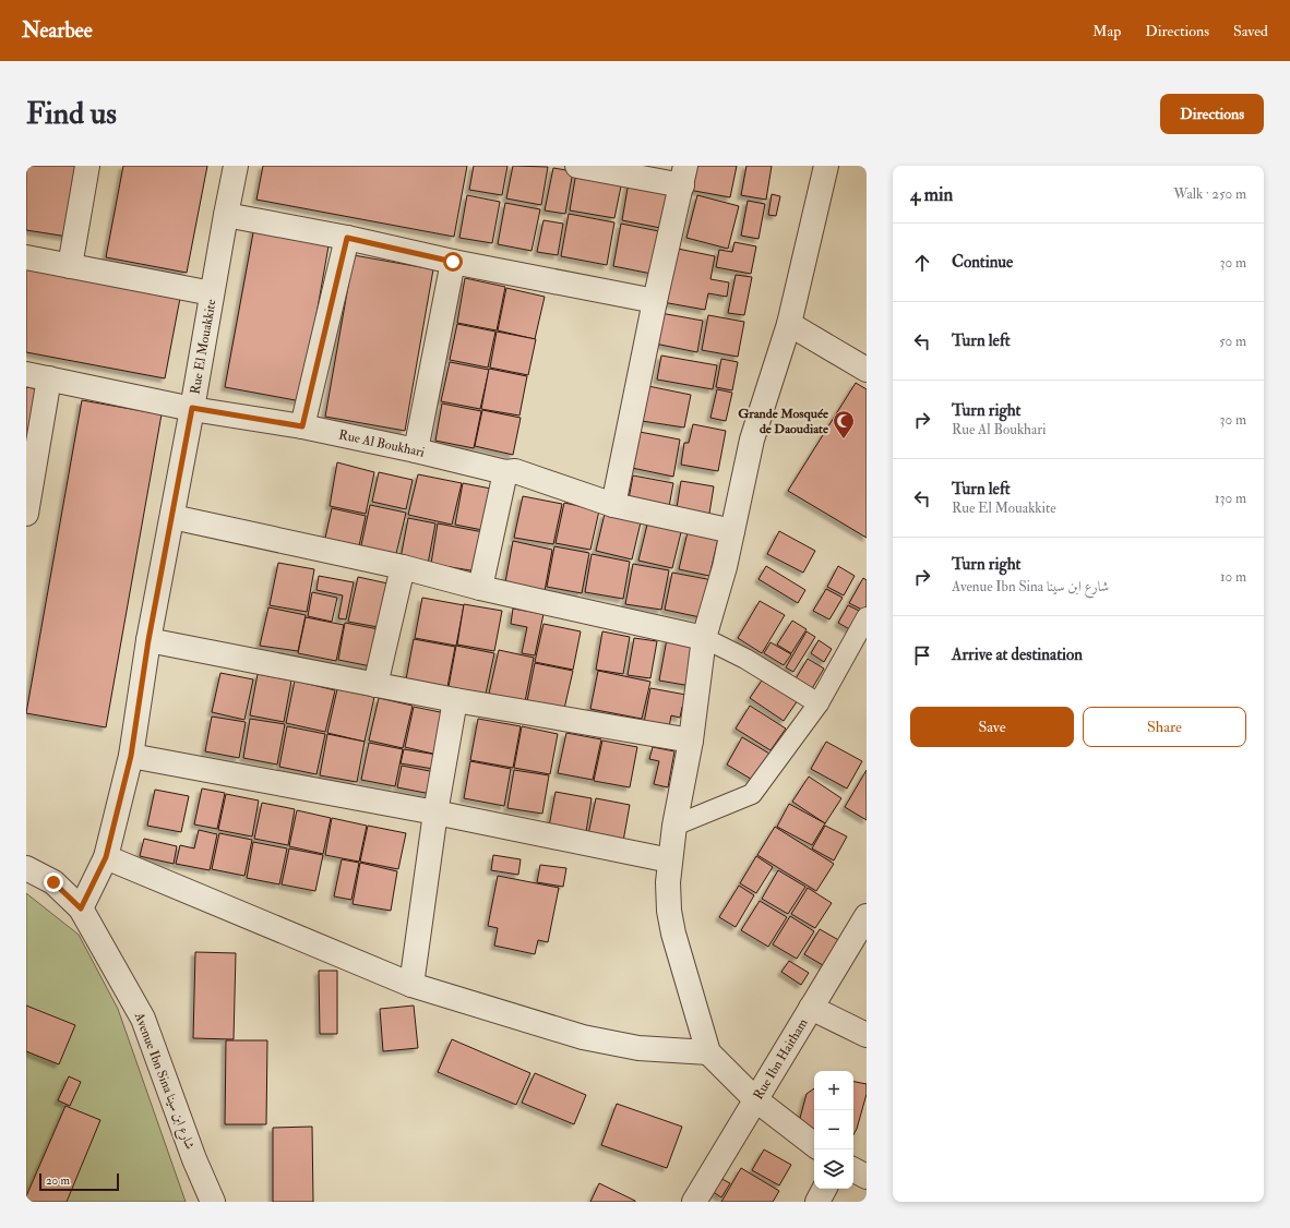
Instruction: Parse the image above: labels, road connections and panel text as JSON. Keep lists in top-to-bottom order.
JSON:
{
  "streets": {
    "street": [
      "Rue El Mouakkite",
      "Rue Al Boukhari",
      "Rue Ibn Haitham",
      "Avenue Ibn Sina شارع ابن سينا"
    ]
  },
  "crossings": [
    ["Rue El Mouakkite", "Rue Al Boukhari"],
    ["Rue El Mouakkite", "Avenue Ibn Sina شارع ابن سينا"]
  ],
  "places": {
    "mosque": ["Grande Mosquée de Daoudiate"]
  },
  "scale_bar": "20 m",
  "page": {
    "header": "Nearbee",
    "nav": ["Map", "Directions", "Saved"],
    "buttons": [
      "Directions",
      ["Save", "Share"]
    ],
    "title": "Find us",
    "heading": ["4 min", "Walk · 250 m"],
    "list": [
      ["Continue", "30 m"],
      ["Turn left", "50 m"],
      ["Turn right", "Rue Al Boukhari", "30 m"],
      ["Turn left", "Rue El Mouakkite", "130 m"],
      ["Turn right", "Avenue Ibn Sina شارع ابن سينا", "10 m"],
      "Arrive at destination"
    ],
    "map_buttons": ["+", "−"],
    "scale": "20 m"
  }
}
